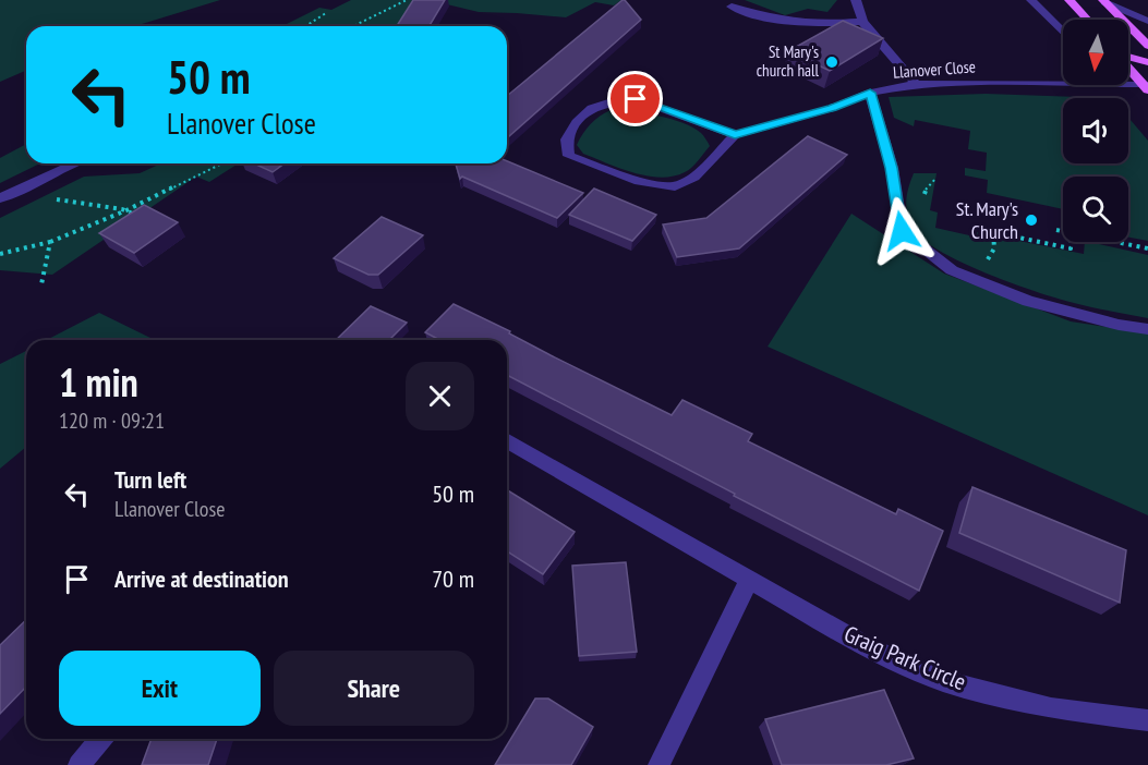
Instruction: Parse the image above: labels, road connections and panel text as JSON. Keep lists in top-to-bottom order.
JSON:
{
  "streets": {
    "street": ["Llanover Close", "Graig Park Circle"]
  },
  "places": ["St Mary's church hall", "St. Mary's Church"],
  "north": "bottom",
  "page": {
    "turn": ["50 m", "Llanover Close"],
    "heading": ["1 min", "120 m · 09:21"],
    "list": [
      {
        "name": "Turn left",
        "note": "Llanover Close",
        "value": "50 m"
      },
      {
        "name": "Arrive at destination",
        "value": "70 m"
      }
    ],
    "buttons": ["Exit", "Share"]
  }
}
